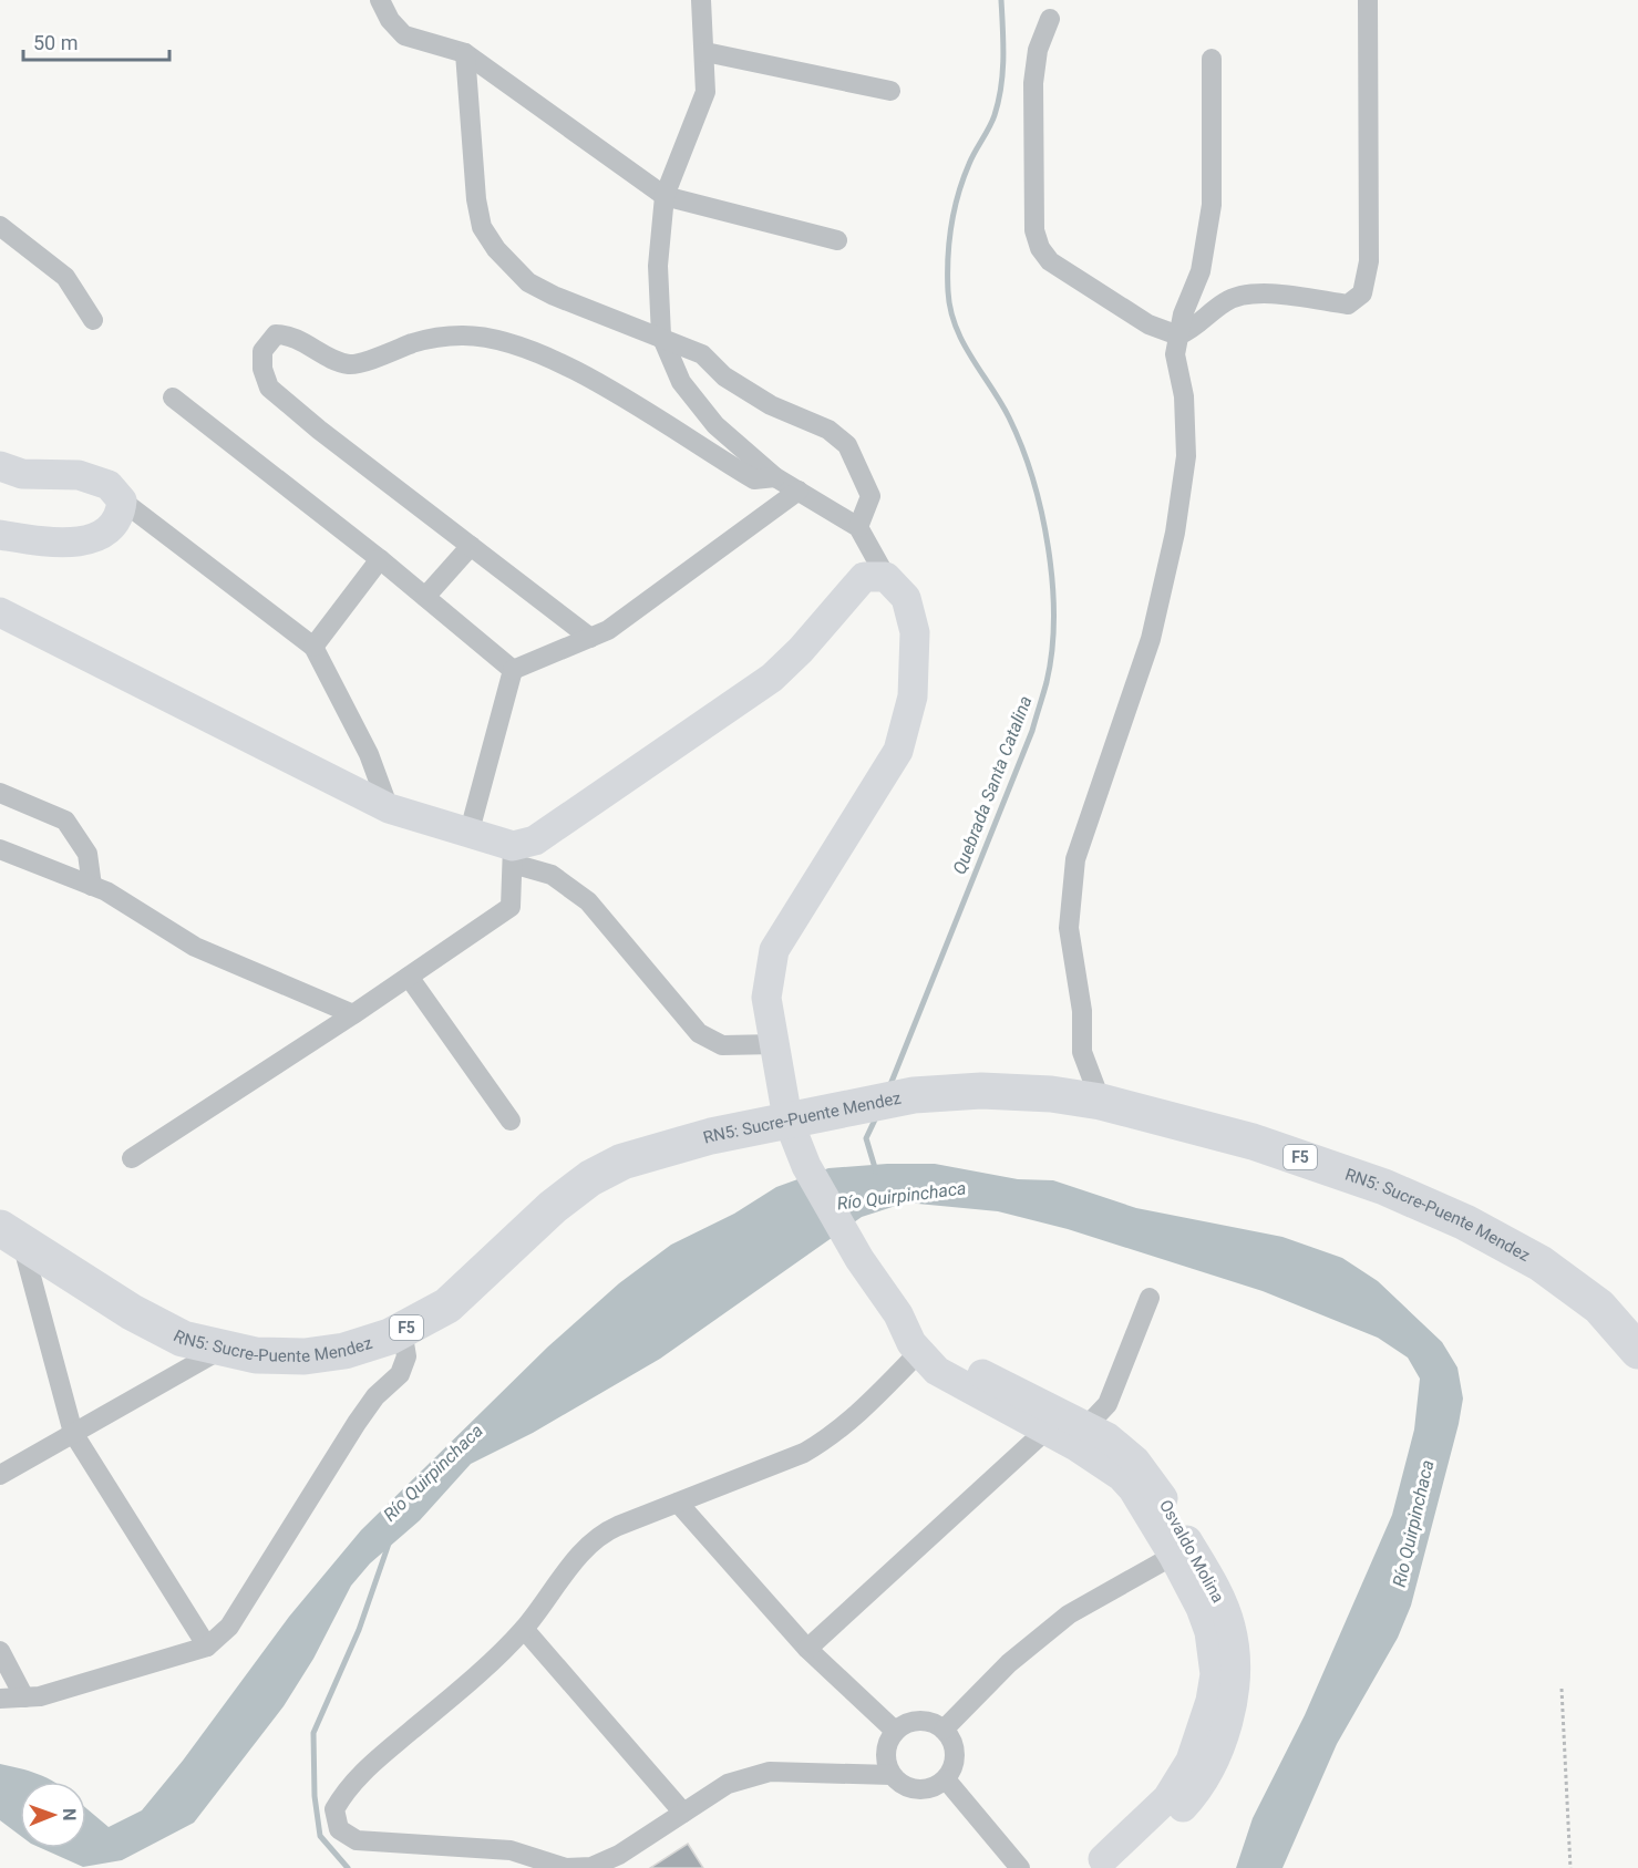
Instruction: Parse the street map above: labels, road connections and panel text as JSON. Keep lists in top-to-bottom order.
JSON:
{
  "streets": {
    "highway": ["RN5: Sucre-Puente Mendez", "F5"],
    "street": ["Osvaldo Molina"]
  },
  "water": ["Quebrada Santa Catalina", "Río Quirpinchaca"],
  "scale_bar": "50 m",
  "north": "right"
}
